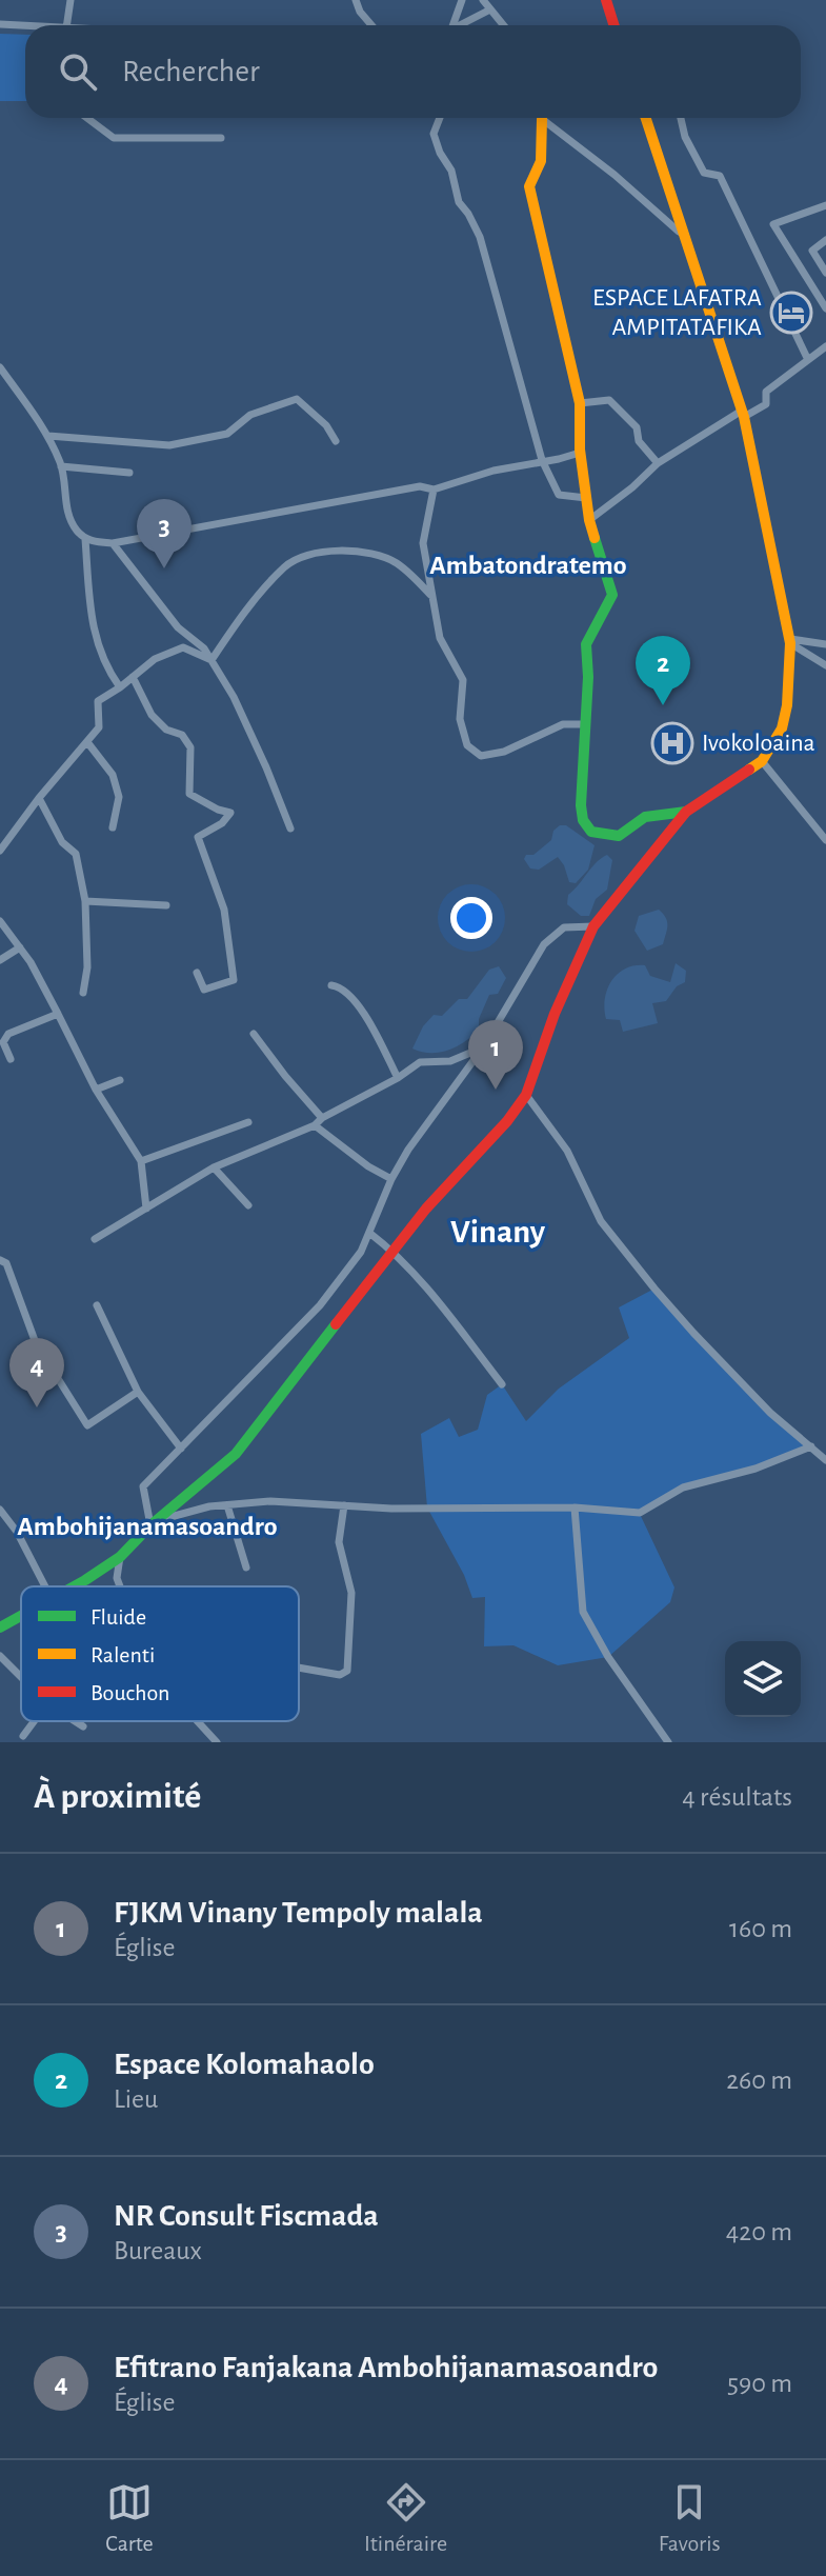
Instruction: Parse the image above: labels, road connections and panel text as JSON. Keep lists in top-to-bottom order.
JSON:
{
  "districts": ["Ambatondratemo", "Vinany", "Ambohijanamasoandro"],
  "places": {
    "hotel": ["ESPACE LAFATRA AMPITATAFIKA"],
    "hospital": ["Ivokoloaina"]
  },
  "legend": ["Fluide", "Ralenti", "Bouchon"],
  "page": {
    "search": "Rechercher",
    "pins": [
      "3",
      "2",
      "1",
      "4"
    ],
    "heading": ["À proximité", "4 résultats"],
    "list": [
      {
        "mark": "1",
        "name": "FJKM Vinany Tempoly malala",
        "note": "Église",
        "value": "160 m"
      },
      {
        "mark": "2",
        "name": "Espace Kolomahaolo",
        "note": "Lieu",
        "value": "260 m"
      },
      {
        "mark": "3",
        "name": "NR Consult Fiscmada",
        "note": "Bureaux",
        "value": "420 m"
      },
      {
        "mark": "4",
        "name": "Efitrano Fanjakana Ambohijanamasoandro",
        "note": "Église",
        "value": "590 m"
      }
    ],
    "nav": ["Carte", "Itinéraire", "Favoris"]
  }
}
